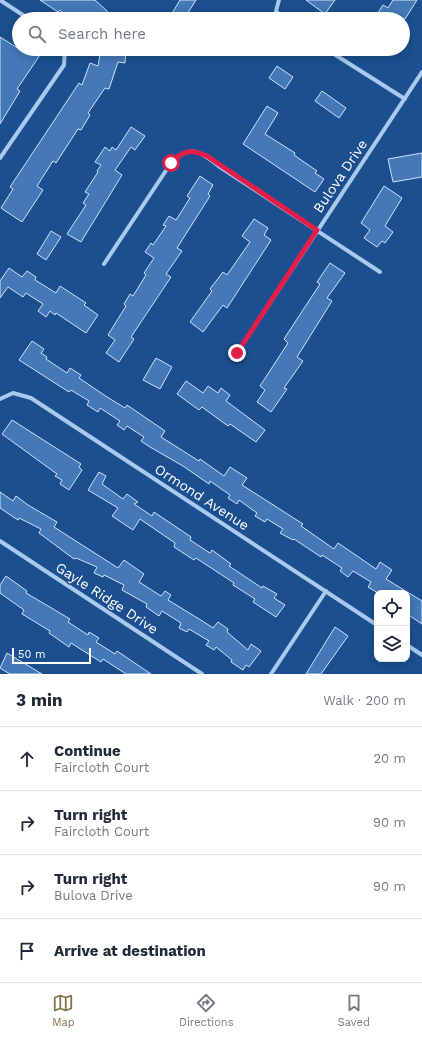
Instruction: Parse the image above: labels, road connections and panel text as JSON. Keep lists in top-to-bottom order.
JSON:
{
  "streets": {
    "street": ["Bulova Drive", "Ormond Avenue", "Gayle Ridge Drive"]
  },
  "scale_bar": "50 m",
  "page": {
    "search": "Search here",
    "scale": "50 m",
    "heading": ["3 min", "Walk · 200 m"],
    "list": [
      ["Continue", "Faircloth Court", "20 m"],
      ["Turn right", "Faircloth Court", "90 m"],
      ["Turn right", "Bulova Drive", "90 m"],
      "Arrive at destination"
    ],
    "nav": ["Map", "Directions", "Saved"]
  }
}
